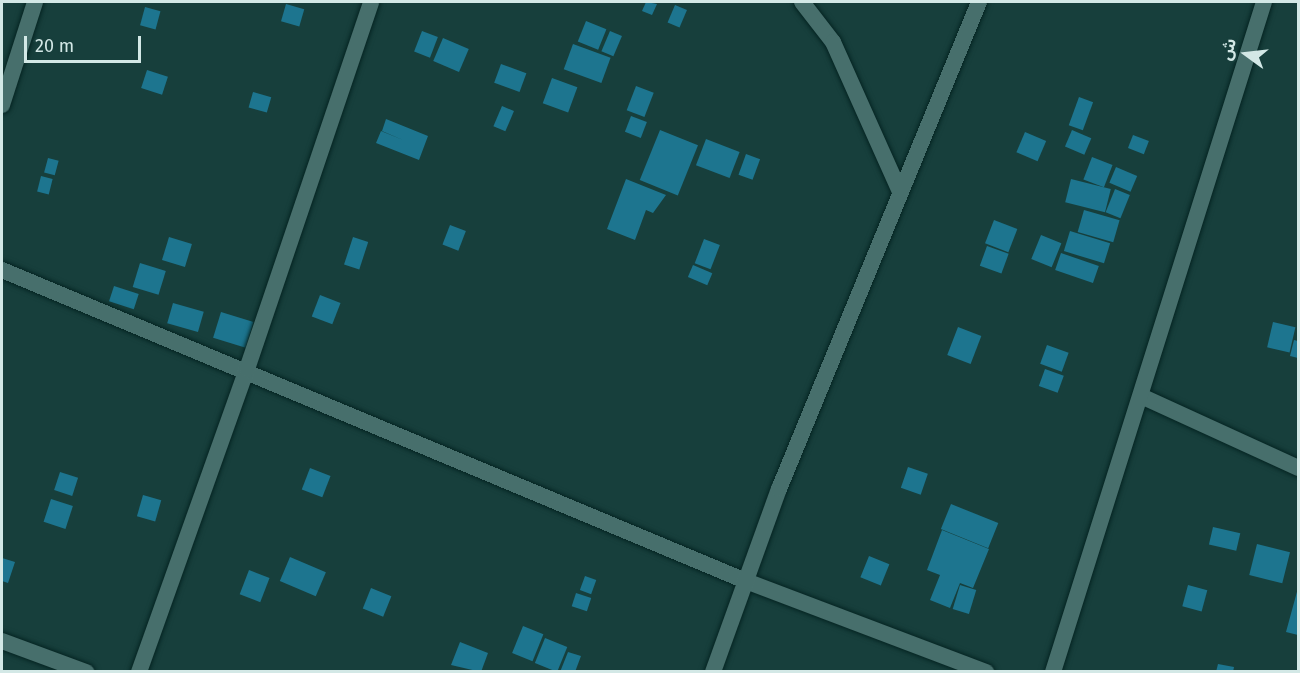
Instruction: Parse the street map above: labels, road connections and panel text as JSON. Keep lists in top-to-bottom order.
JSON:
{
  "scale_bar": "20 m",
  "north": "left"
}
